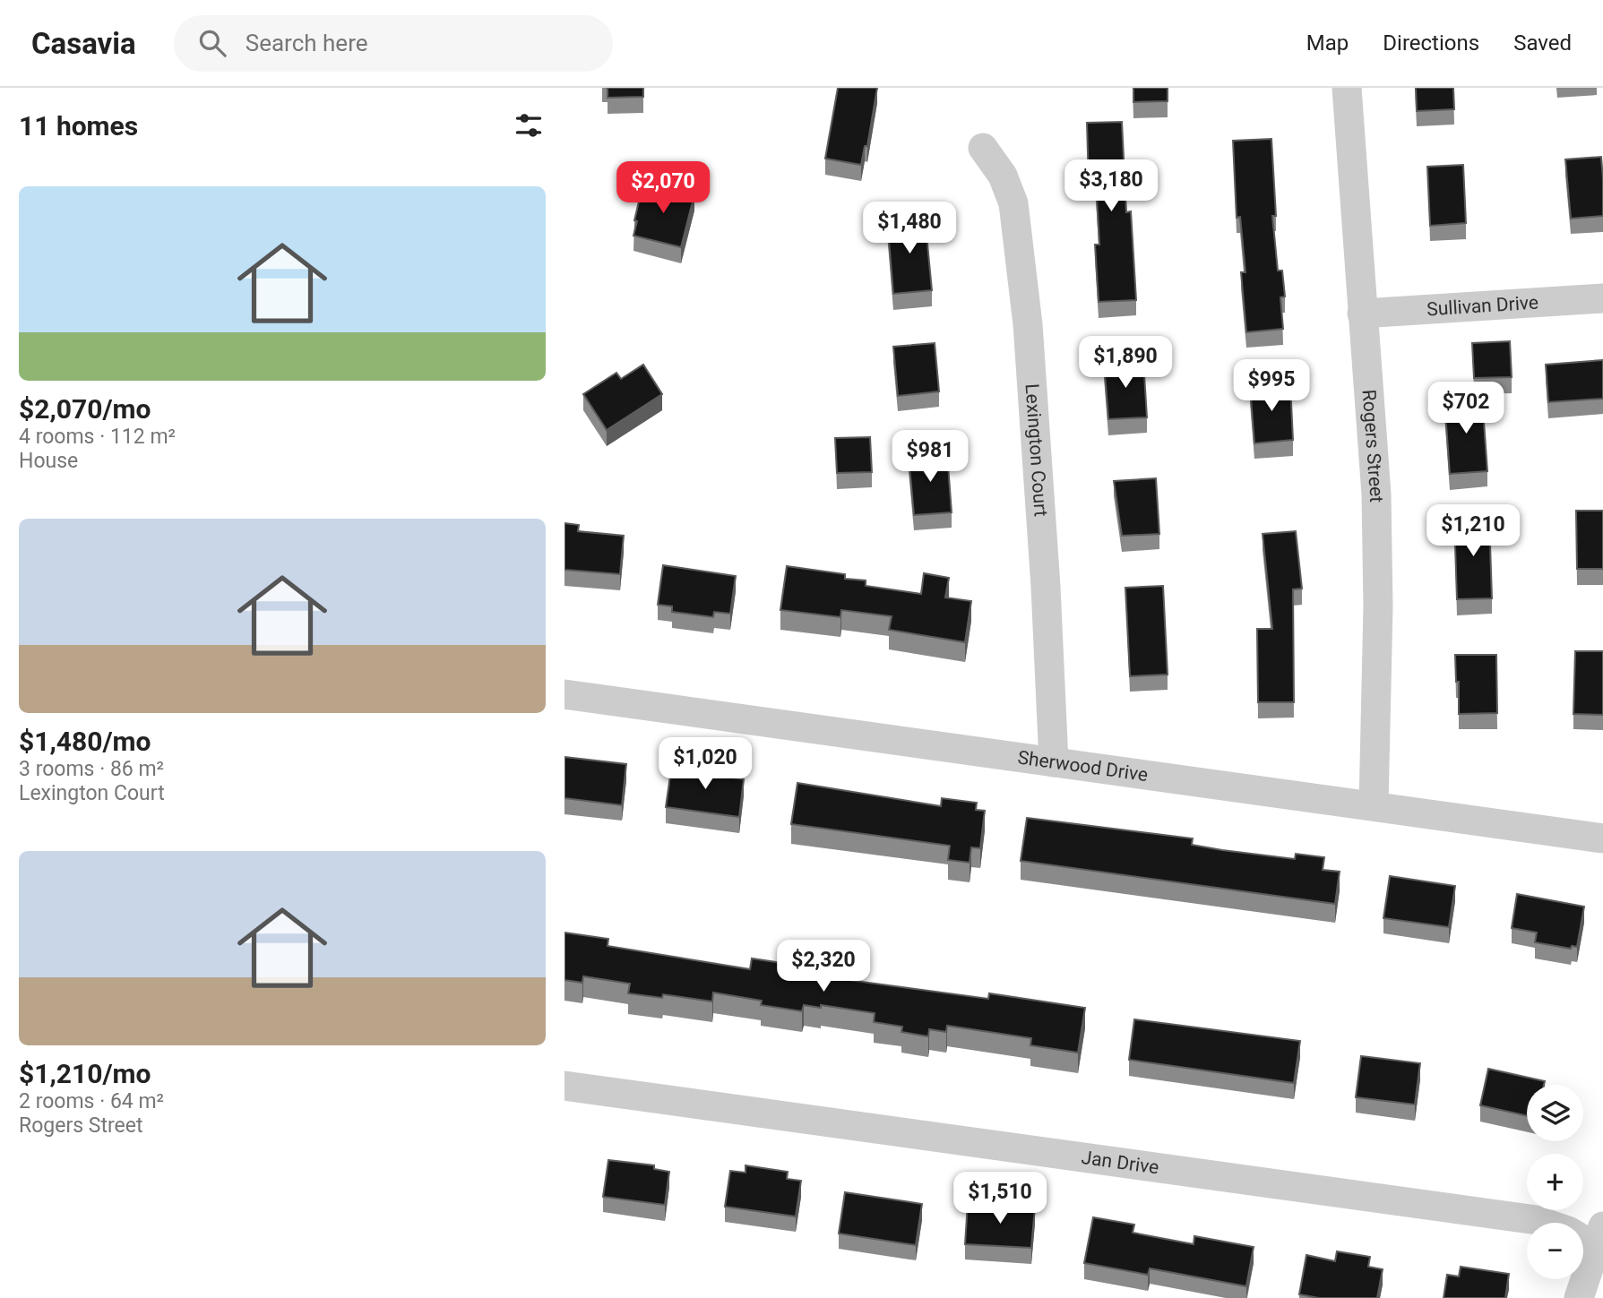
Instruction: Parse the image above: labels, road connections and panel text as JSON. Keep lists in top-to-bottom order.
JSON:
{
  "streets": {
    "street": [
      "Sullivan Drive",
      "Rogers Street",
      "Lexington Court",
      "Sherwood Drive",
      "Jan Drive"
    ]
  },
  "crossings": [
    ["Sullivan Drive", "Rogers Street"],
    ["Rogers Street", "Sherwood Drive"],
    ["Lexington Court", "Sherwood Drive"]
  ],
  "page": {
    "header": "Casavia",
    "search": "Search here",
    "nav": ["Map", "Directions", "Saved"],
    "heading": "11 homes",
    "price": [
      "$3,180",
      "$2,070",
      "$1,480",
      "$1,890",
      "$995",
      "$702",
      "$981",
      "$1,210",
      "$1,020",
      "$2,320",
      "$1,510"
    ],
    "list": [
      {
        "name": "$2,070/mo",
        "note": "4 rooms · 112 m² · House"
      },
      {
        "name": "$1,480/mo",
        "note": "3 rooms · 86 m² · Lexington Court"
      },
      {
        "name": "$1,210/mo",
        "note": "2 rooms · 64 m² · Rogers Street"
      }
    ],
    "map_buttons": ["+", "−"]
  }
}
